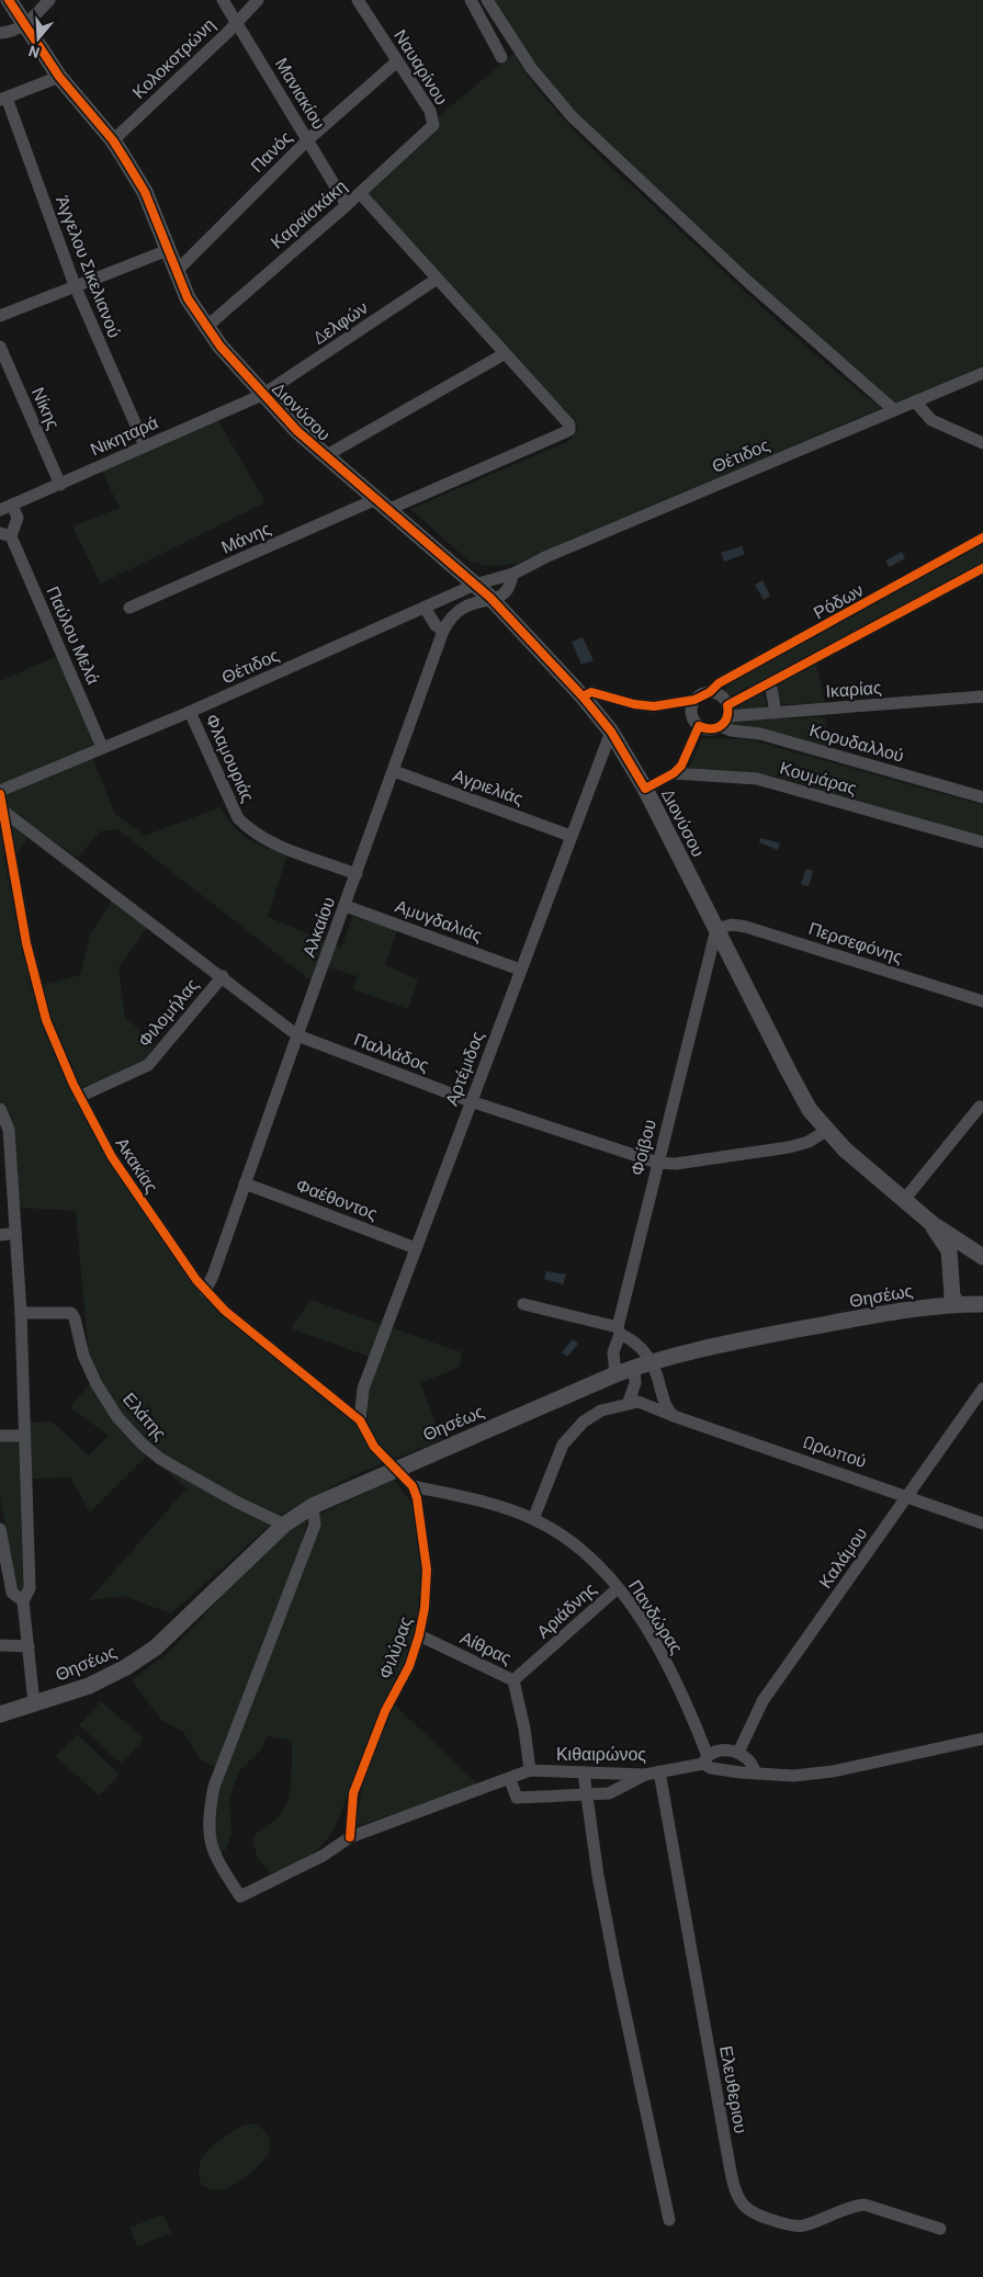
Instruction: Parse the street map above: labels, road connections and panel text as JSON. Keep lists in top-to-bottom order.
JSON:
{
  "streets": {
    "main road": ["Διονύσου", "Θησέως"],
    "street": [
      "Κολοκοτρώνη",
      "Ναυαρίνου",
      "Μανιακίου",
      "Πανός",
      "Καραϊσκάκη",
      "Άγγελου Σικελιανού",
      "Δελφών",
      "Νίκης",
      "Νικηταρά",
      "Θέτιδος",
      "Μάνης",
      "Ρόδων",
      "Παύλου Μελά",
      "Ικαρίας",
      "Κορυδαλλού",
      "Φλαμουριάς",
      "Κουμάρας",
      "Αγριελιάς",
      "Αμυγδαλιάς",
      "Αλκαίου",
      "Περσεφόνης",
      "Φιλομήλας",
      "Παλλάδος",
      "Αρτέμιδος",
      "Φοίβου",
      "Ακακίας",
      "Φαέθοντος",
      "Ελάτης",
      "Ωρωπού",
      "Καλάμου",
      "Αριάδνης",
      "Πανδώρας",
      "Φιλύρας",
      "Αίθρας",
      "Κιθαιρώνος",
      "Ελευθεριου"
    ]
  },
  "crossings": [
    ["Κολοκοτρώνη", "Μανιακίου"],
    ["Κολοκοτρώνη", "Διονύσου"],
    ["Ναυαρίνου", "Πανός"],
    ["Ναυαρίνου", "Καραϊσκάκη"],
    ["Μανιακίου", "Πανός"],
    ["Μανιακίου", "Καραϊσκάκη"],
    ["Πανός", "Διονύσου"],
    ["Καραϊσκάκη", "Διονύσου"],
    ["Άγγελου Σικελιανού", "Νικηταρά"],
    ["Δελφών", "Διονύσου"],
    ["Δελφών", "Νικηταρά"],
    ["Νίκης", "Νικηταρά"],
    ["Διονύσου", "Νικηταρά"],
    ["Διονύσου", "Θέτιδος"],
    ["Διονύσου", "Μάνης"],
    ["Διονύσου", "Αλκαίου"],
    ["Διονύσου", "Περσεφόνης"],
    ["Διονύσου", "Παλλάδος"],
    ["Διονύσου", "Αρτέμιδος"],
    ["Διονύσου", "Φοίβου"],
    ["Διονύσου", "Θησέως"],
    ["Νικηταρά", "Παύλου Μελά"],
    ["Θέτιδος", "Παύλου Μελά"],
    ["Θέτιδος", "Φλαμουριάς"],
    ["Θέτιδος", "Αλκαίου"],
    ["Θέτιδος", "Ακακίας"],
    ["Ρόδων", "Ικαρίας"],
    ["Ρόδων", "Κορυδαλλού"],
    ["Ικαρίας", "Κορυδαλλού"],
    ["Φλαμουριάς", "Αλκαίου"],
    ["Αγριελιάς", "Αλκαίου"],
    ["Αγριελιάς", "Αρτέμιδος"],
    ["Αμυγδαλιάς", "Αλκαίου"],
    ["Αμυγδαλιάς", "Αρτέμιδος"],
    ["Αλκαίου", "Παλλάδος"],
    ["Αλκαίου", "Ακακίας"],
    ["Αλκαίου", "Φαέθοντος"],
    ["Περσεφόνης", "Φοίβου"],
    ["Φιλομήλας", "Παλλάδος"],
    ["Φιλομήλας", "Ακακίας"],
    ["Παλλάδος", "Αρτέμιδος"],
    ["Παλλάδος", "Φοίβου"],
    ["Παλλάδος", "Ακακίας"],
    ["Αρτέμιδος", "Ακακίας"],
    ["Αρτέμιδος", "Φαέθοντος"],
    ["Φοίβου", "Θησέως"],
    ["Ακακίας", "Θησέως"],
    ["Θησέως", "Ελάτης"],
    ["Θησέως", "Κιθαιρώνος"],
    ["Ωρωπού", "Καλάμου"],
    ["Αριάδνης", "Πανδώρας"],
    ["Αριάδνης", "Αίθρας"],
    ["Πανδώρας", "Φιλύρας"],
    ["Πανδώρας", "Κιθαιρώνος"],
    ["Φιλύρας", "Αίθρας"],
    ["Φιλύρας", "Κιθαιρώνος"],
    ["Αίθρας", "Κιθαιρώνος"],
    ["Κιθαιρώνος", "Ελευθεριου"]
  ],
  "north": "bottom"
}
